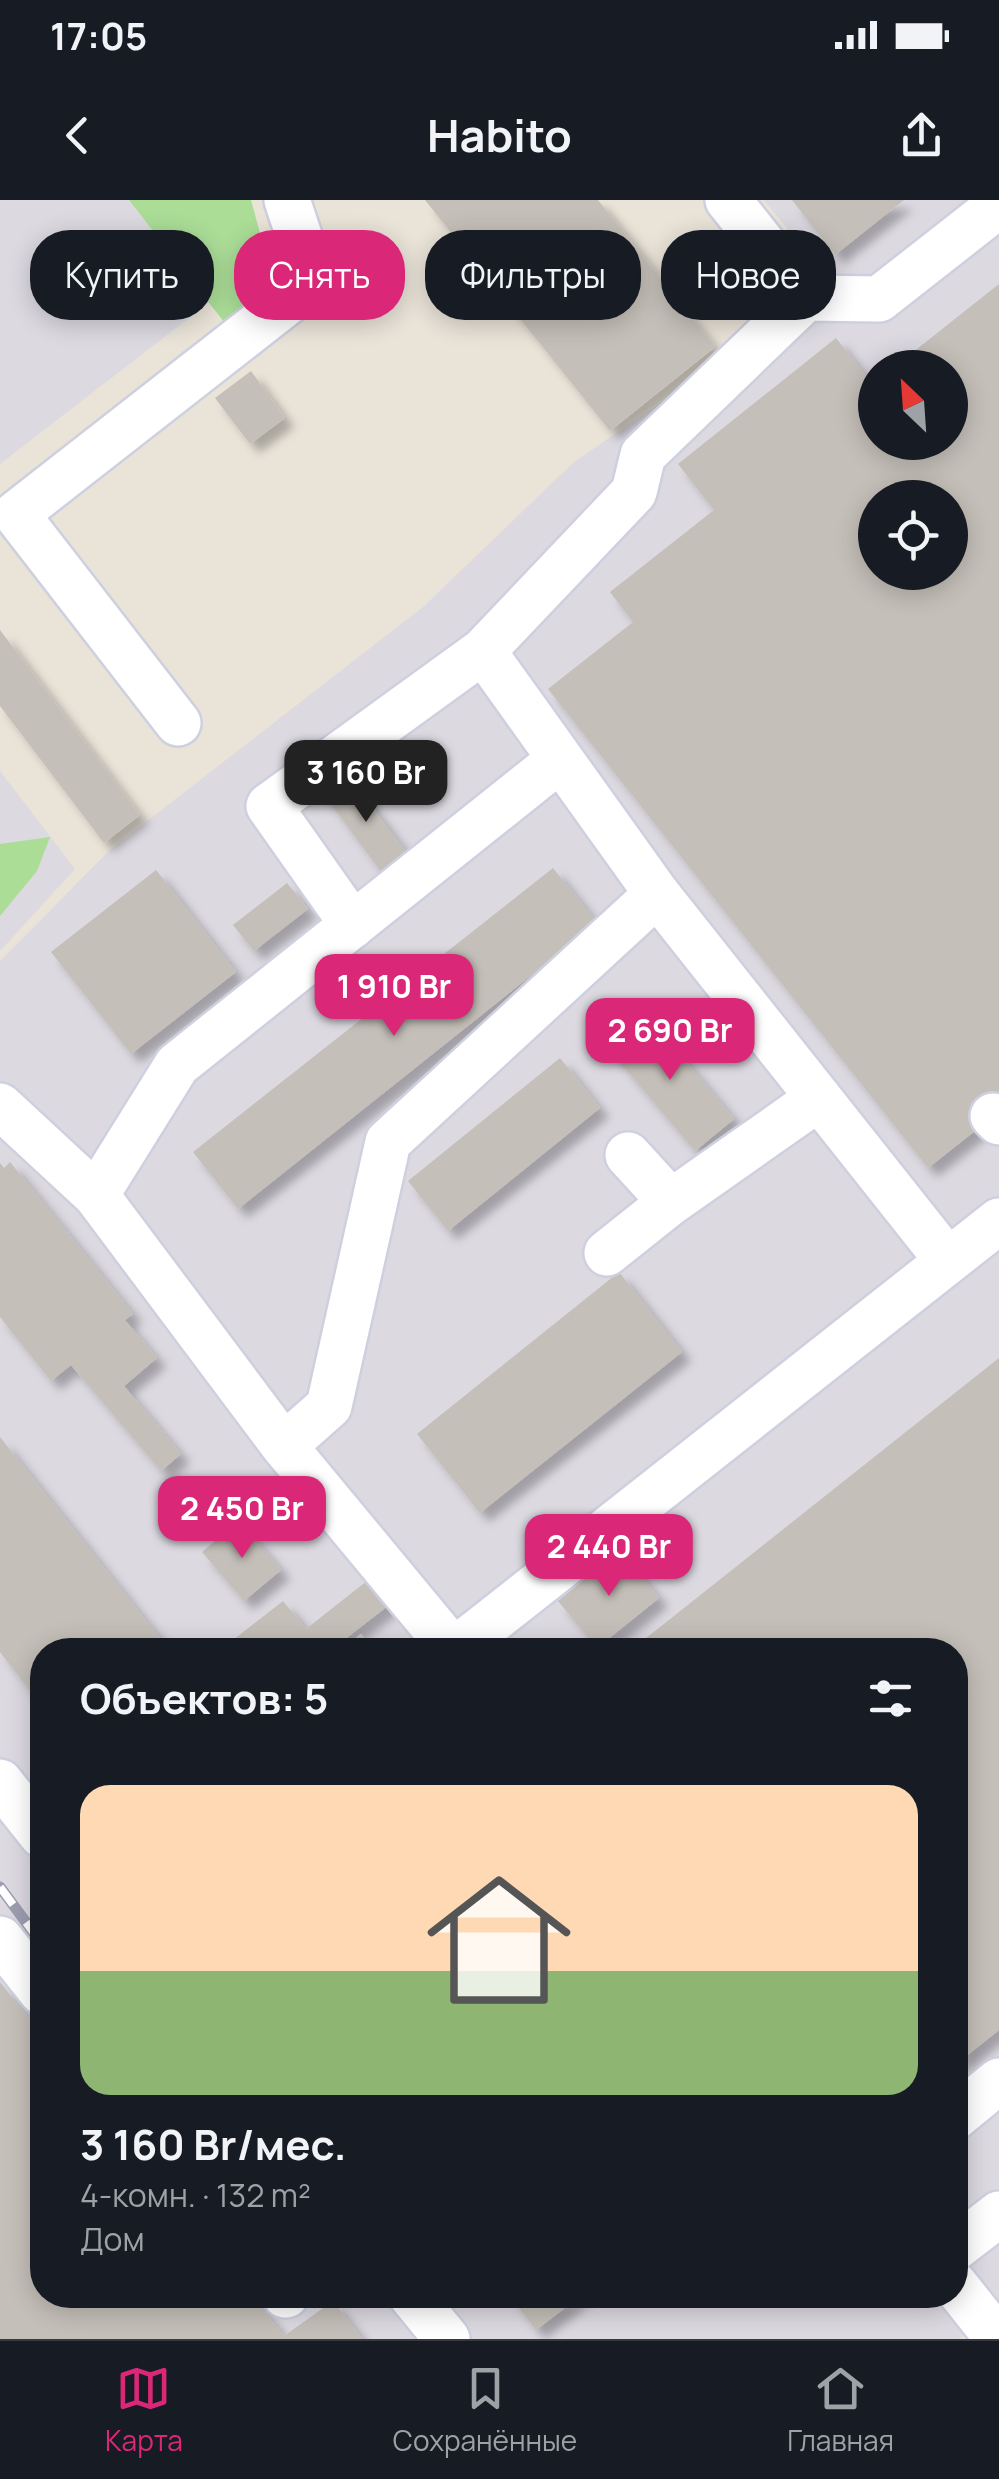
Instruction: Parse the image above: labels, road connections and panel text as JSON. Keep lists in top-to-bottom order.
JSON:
{
  "north": "top left",
  "page": {
    "status": "17:05",
    "header": "Habito",
    "chip": [
      "Купить",
      "Снять",
      "Фильтры",
      "Новое"
    ],
    "price": [
      "3 160 Br",
      "1 910 Br",
      "2 690 Br",
      "2 450 Br",
      "2 440 Br"
    ],
    "heading": "Объектов: 5",
    "list": [
      {
        "name": "3 160 Br/мес.",
        "note": "4-комн. · 132 m² · Дом"
      }
    ],
    "tabs": ["Карта", "Сохранённые", "Главная"]
  }
}
